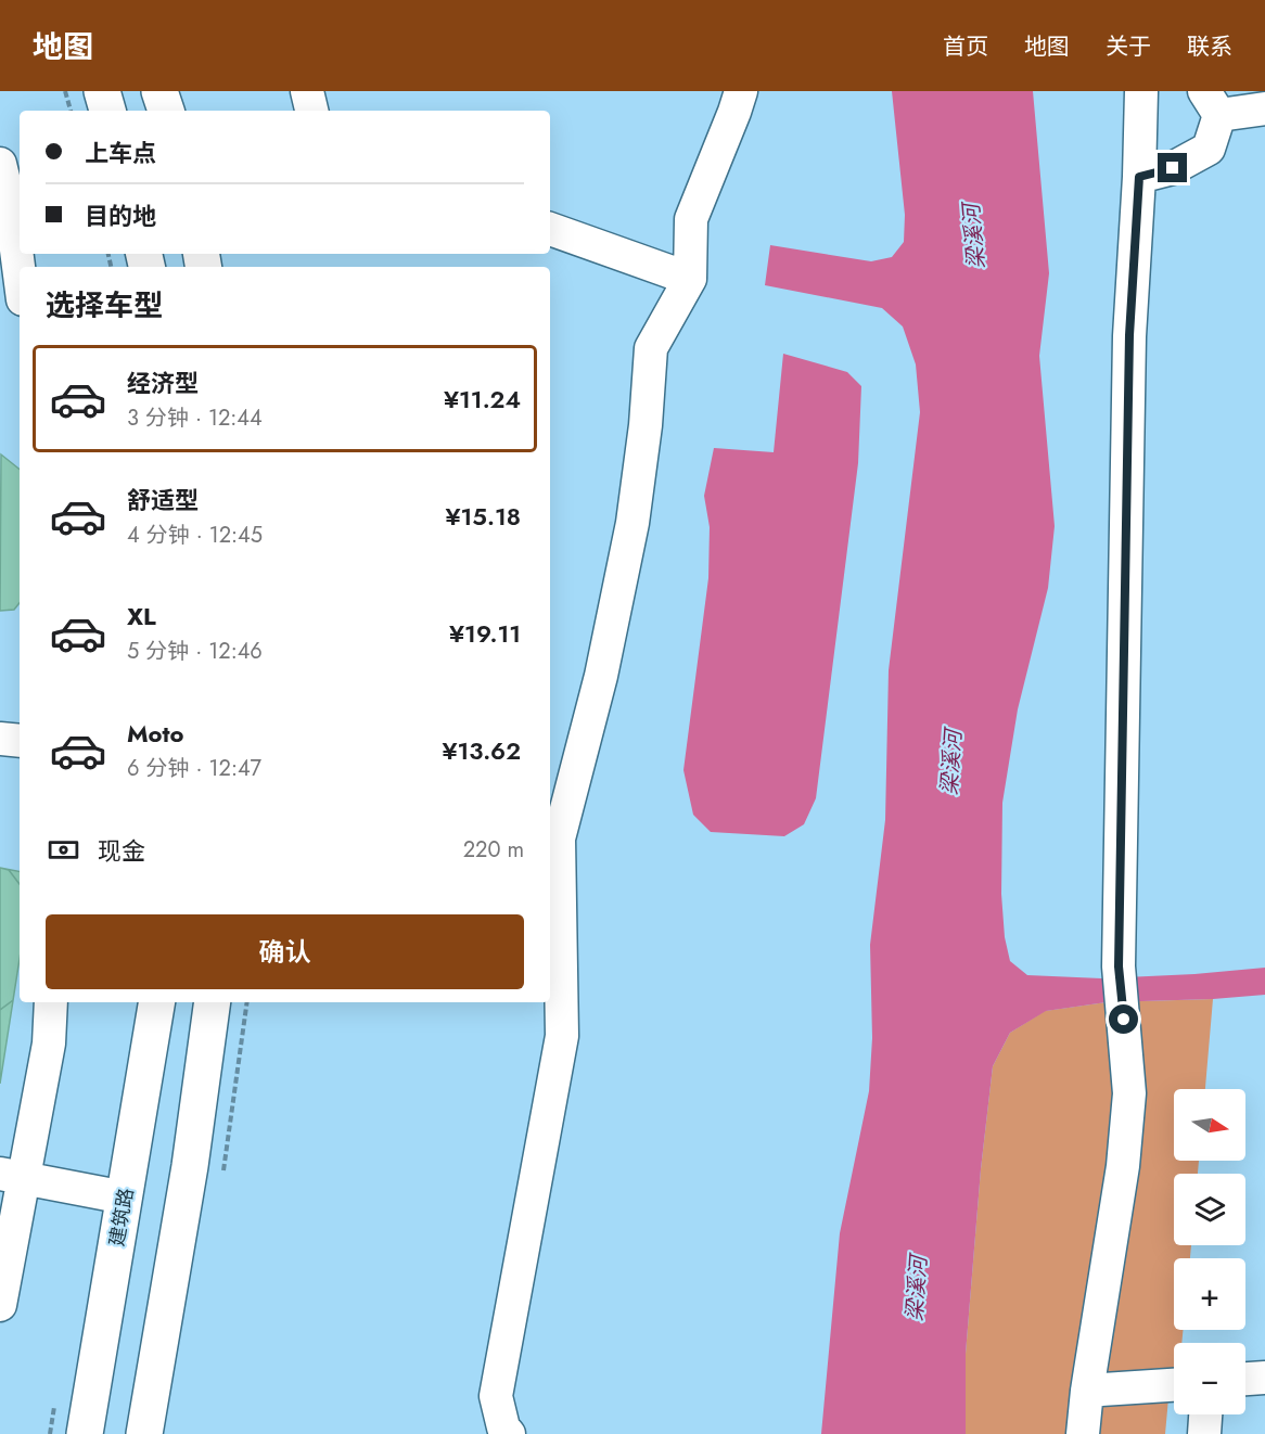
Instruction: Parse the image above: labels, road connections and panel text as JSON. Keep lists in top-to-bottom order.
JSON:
{
  "streets": {
    "main road": ["建筑路"]
  },
  "water": ["梁溪河"],
  "north": "right",
  "page": {
    "header": "地图",
    "nav": [
      "首页",
      "地图",
      "关于",
      "联系"
    ],
    "banner": ["上车点", "目的地"],
    "heading": "选择车型",
    "list": [
      {
        "name": "经济型",
        "note": "3 分钟 · 12:44",
        "value": "¥11.24"
      },
      {
        "name": "舒适型",
        "note": "4 分钟 · 12:45",
        "value": "¥15.18"
      },
      {
        "name": "XL",
        "note": "5 分钟 · 12:46",
        "value": "¥19.11"
      },
      {
        "name": "Moto",
        "note": "6 分钟 · 12:47",
        "value": "¥13.62"
      }
    ],
    "pay": ["现金", "220 m"],
    "buttons": "确认",
    "map_buttons": ["+", "−"]
  }
}
